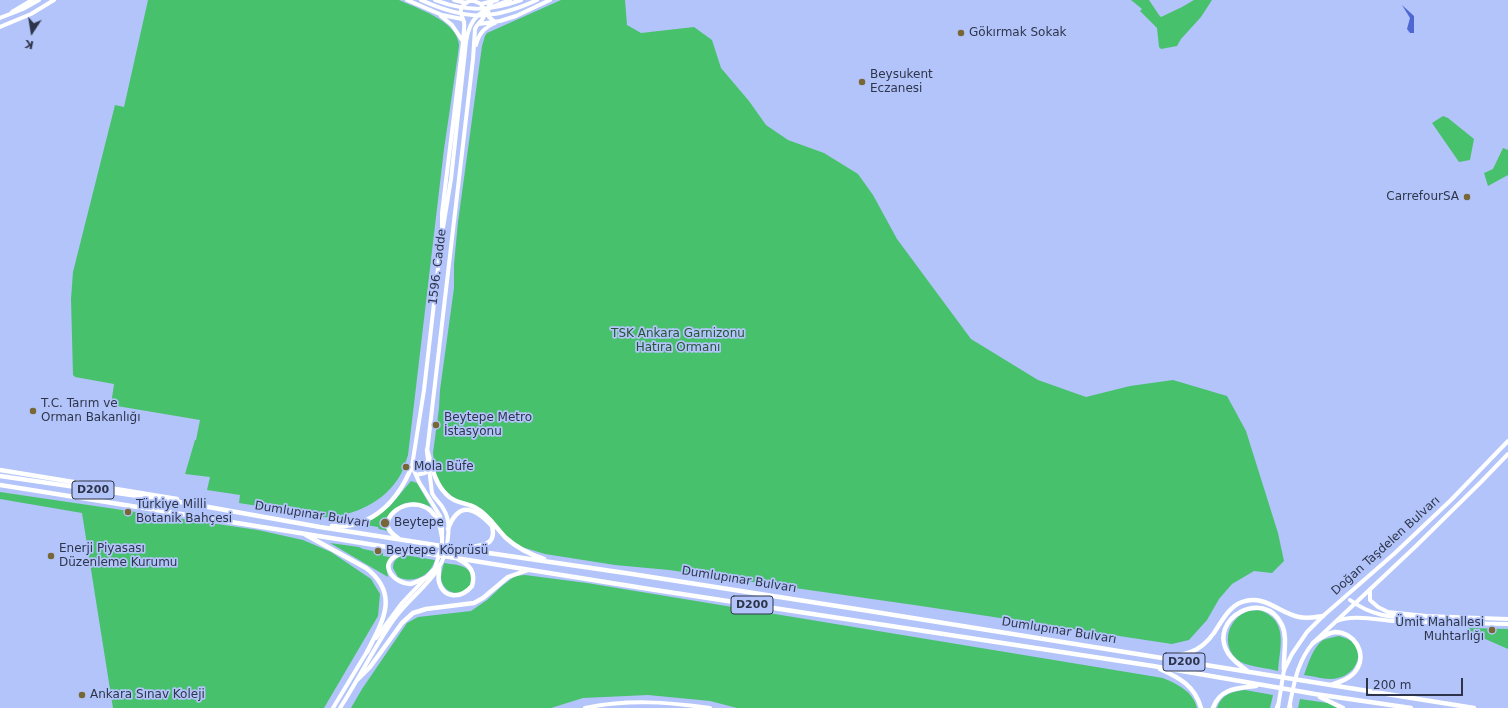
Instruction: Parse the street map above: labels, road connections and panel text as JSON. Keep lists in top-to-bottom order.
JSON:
{
  "streets": {
    "highway": ["D200", "Dumlupınar Bulvarı"],
    "main road": ["1596. Cadde", "Doğan Taşdelen Bulvarı"]
  },
  "parks": ["TSK Ankara Garnizonu Hatıra Ormanı"],
  "places": [
    "Gökırmak Sokak",
    "Beysukent Eczanesi",
    "CarrefourSA",
    "T.C. Tarım ve Orman Bakanlığı",
    "Beytepe Metro İstasyonu",
    "Mola Büfe",
    "Türkiye Milli Botanik Bahçesi",
    "Beytepe",
    "Beytepe Köprüsü",
    "Enerji Piyasası Düzenleme Kurumu",
    "Ümit Mahallesi Muhtarlığı",
    "Ankara Sınav Koleji"
  ],
  "scale_bar": "200 m",
  "north": "bottom"
}
